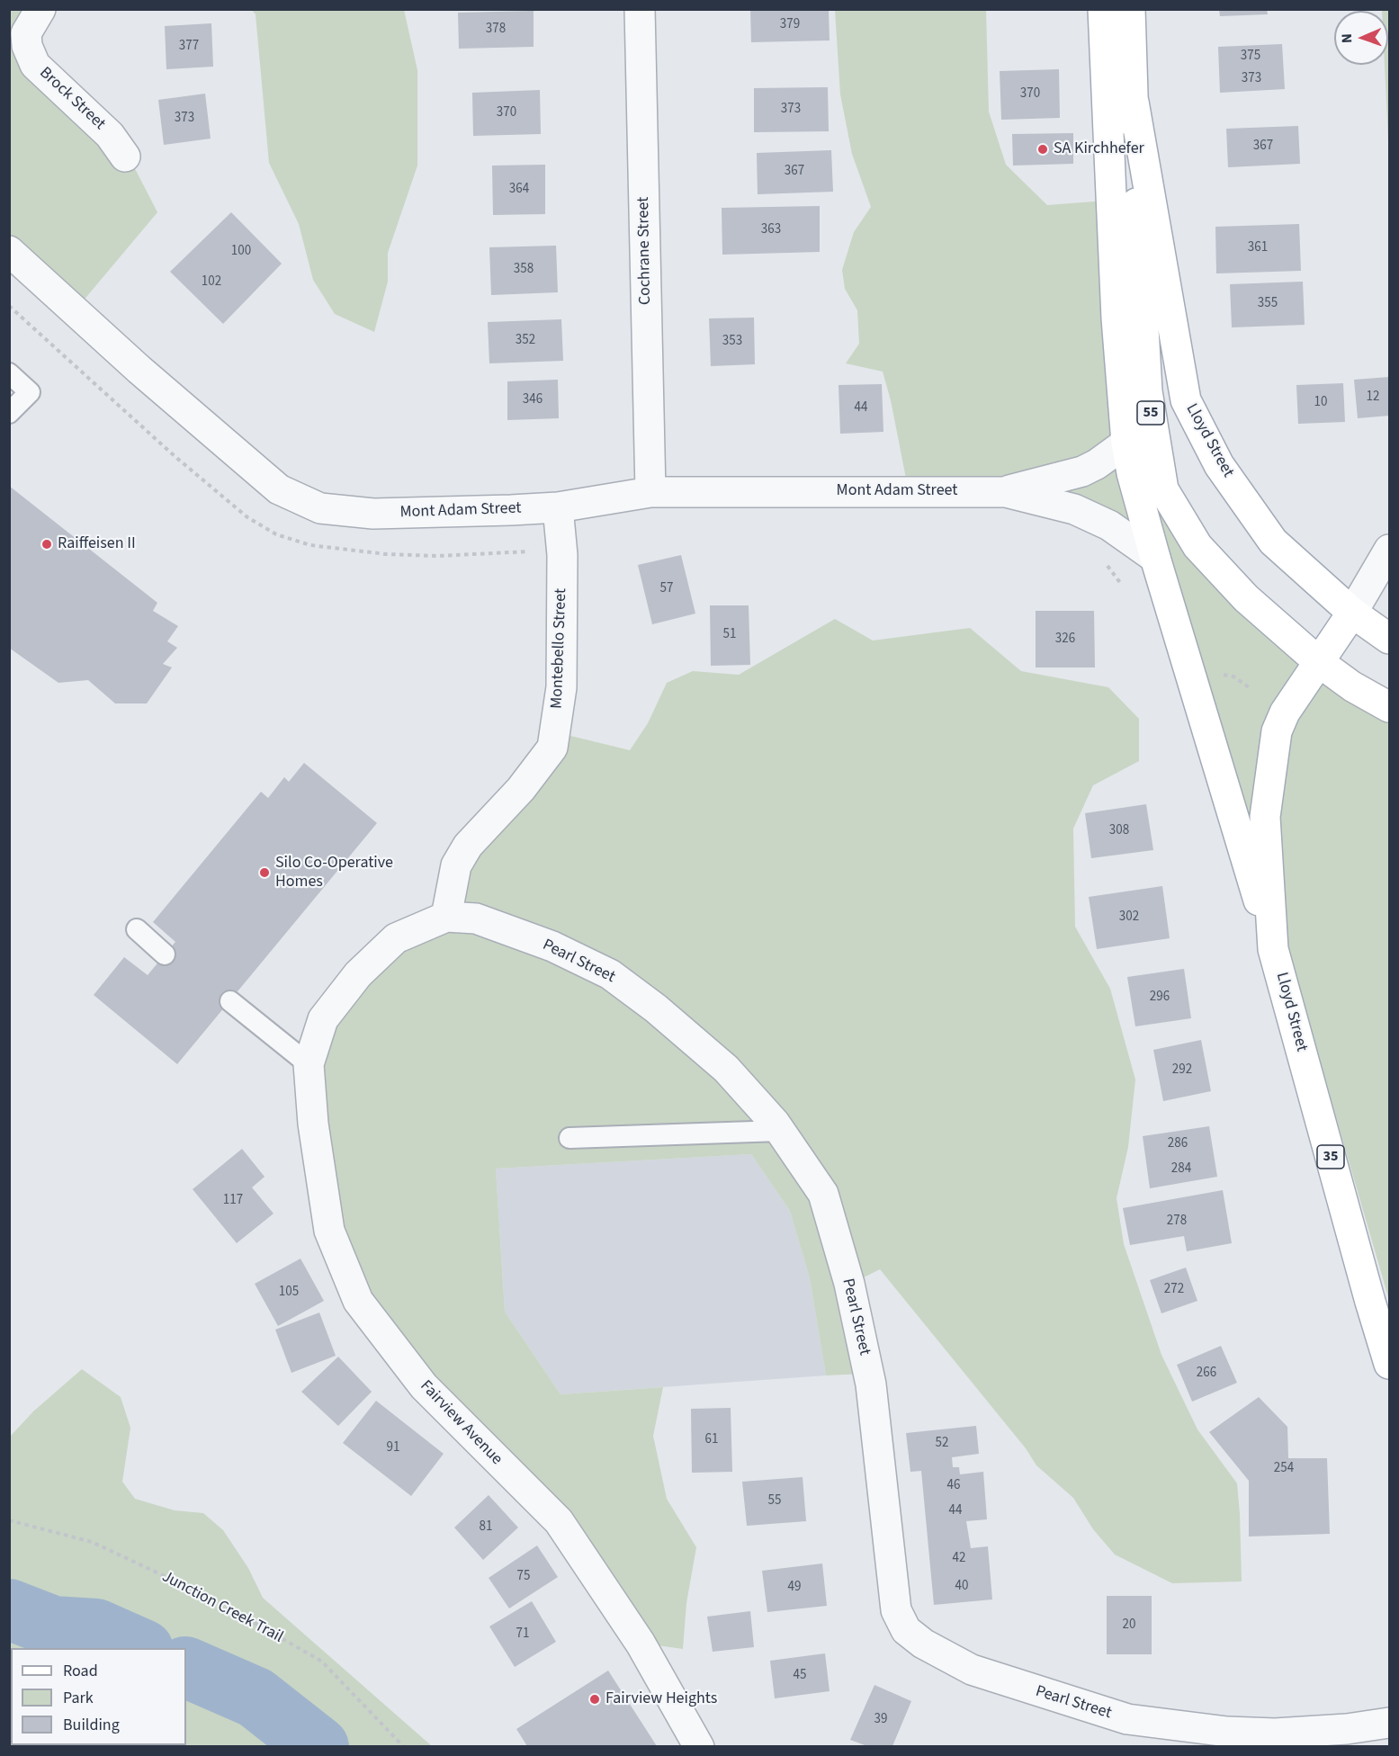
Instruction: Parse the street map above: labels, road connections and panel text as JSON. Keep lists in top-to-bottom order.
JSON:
{
  "streets": {
    "main road": ["55", "Lloyd Street", "35"],
    "street": [
      "Brock Street",
      "Cochrane Street",
      "Mont Adam Street",
      "Montebello Street",
      "Pearl Street",
      "Fairview Avenue"
    ],
    "path": ["Junction Creek Trail"]
  },
  "crossings": [
    ["Cochrane Street", "Mont Adam Street"],
    ["55", "Lloyd Street"],
    ["Mont Adam Street", "Montebello Street"],
    ["Montebello Street", "Pearl Street"],
    ["Pearl Street", "Fairview Avenue"]
  ],
  "places": [
    "SA Kirchhefer",
    "Raiffeisen II",
    "Silo Co-Operative Homes",
    "Fairview Heights"
  ],
  "house_numbers": [
    "379",
    "378",
    "377",
    "375",
    "373",
    "370",
    "373",
    "370",
    "373",
    "367",
    "367",
    "364",
    "363",
    "361",
    "100",
    "358",
    "102",
    "355",
    "352",
    "353",
    "12",
    "346",
    "10",
    "44",
    "57",
    "51",
    "326",
    "308",
    "302",
    "296",
    "292",
    "286",
    "284",
    "117",
    "278",
    "272",
    "105",
    "266",
    "61",
    "52",
    "91",
    "254",
    "46",
    "55",
    "44",
    "81",
    "42",
    "75",
    "40",
    "49",
    "20",
    "71",
    "45",
    "39"
  ],
  "legend": ["Road", "Park", "Building"],
  "north": "left"
}
